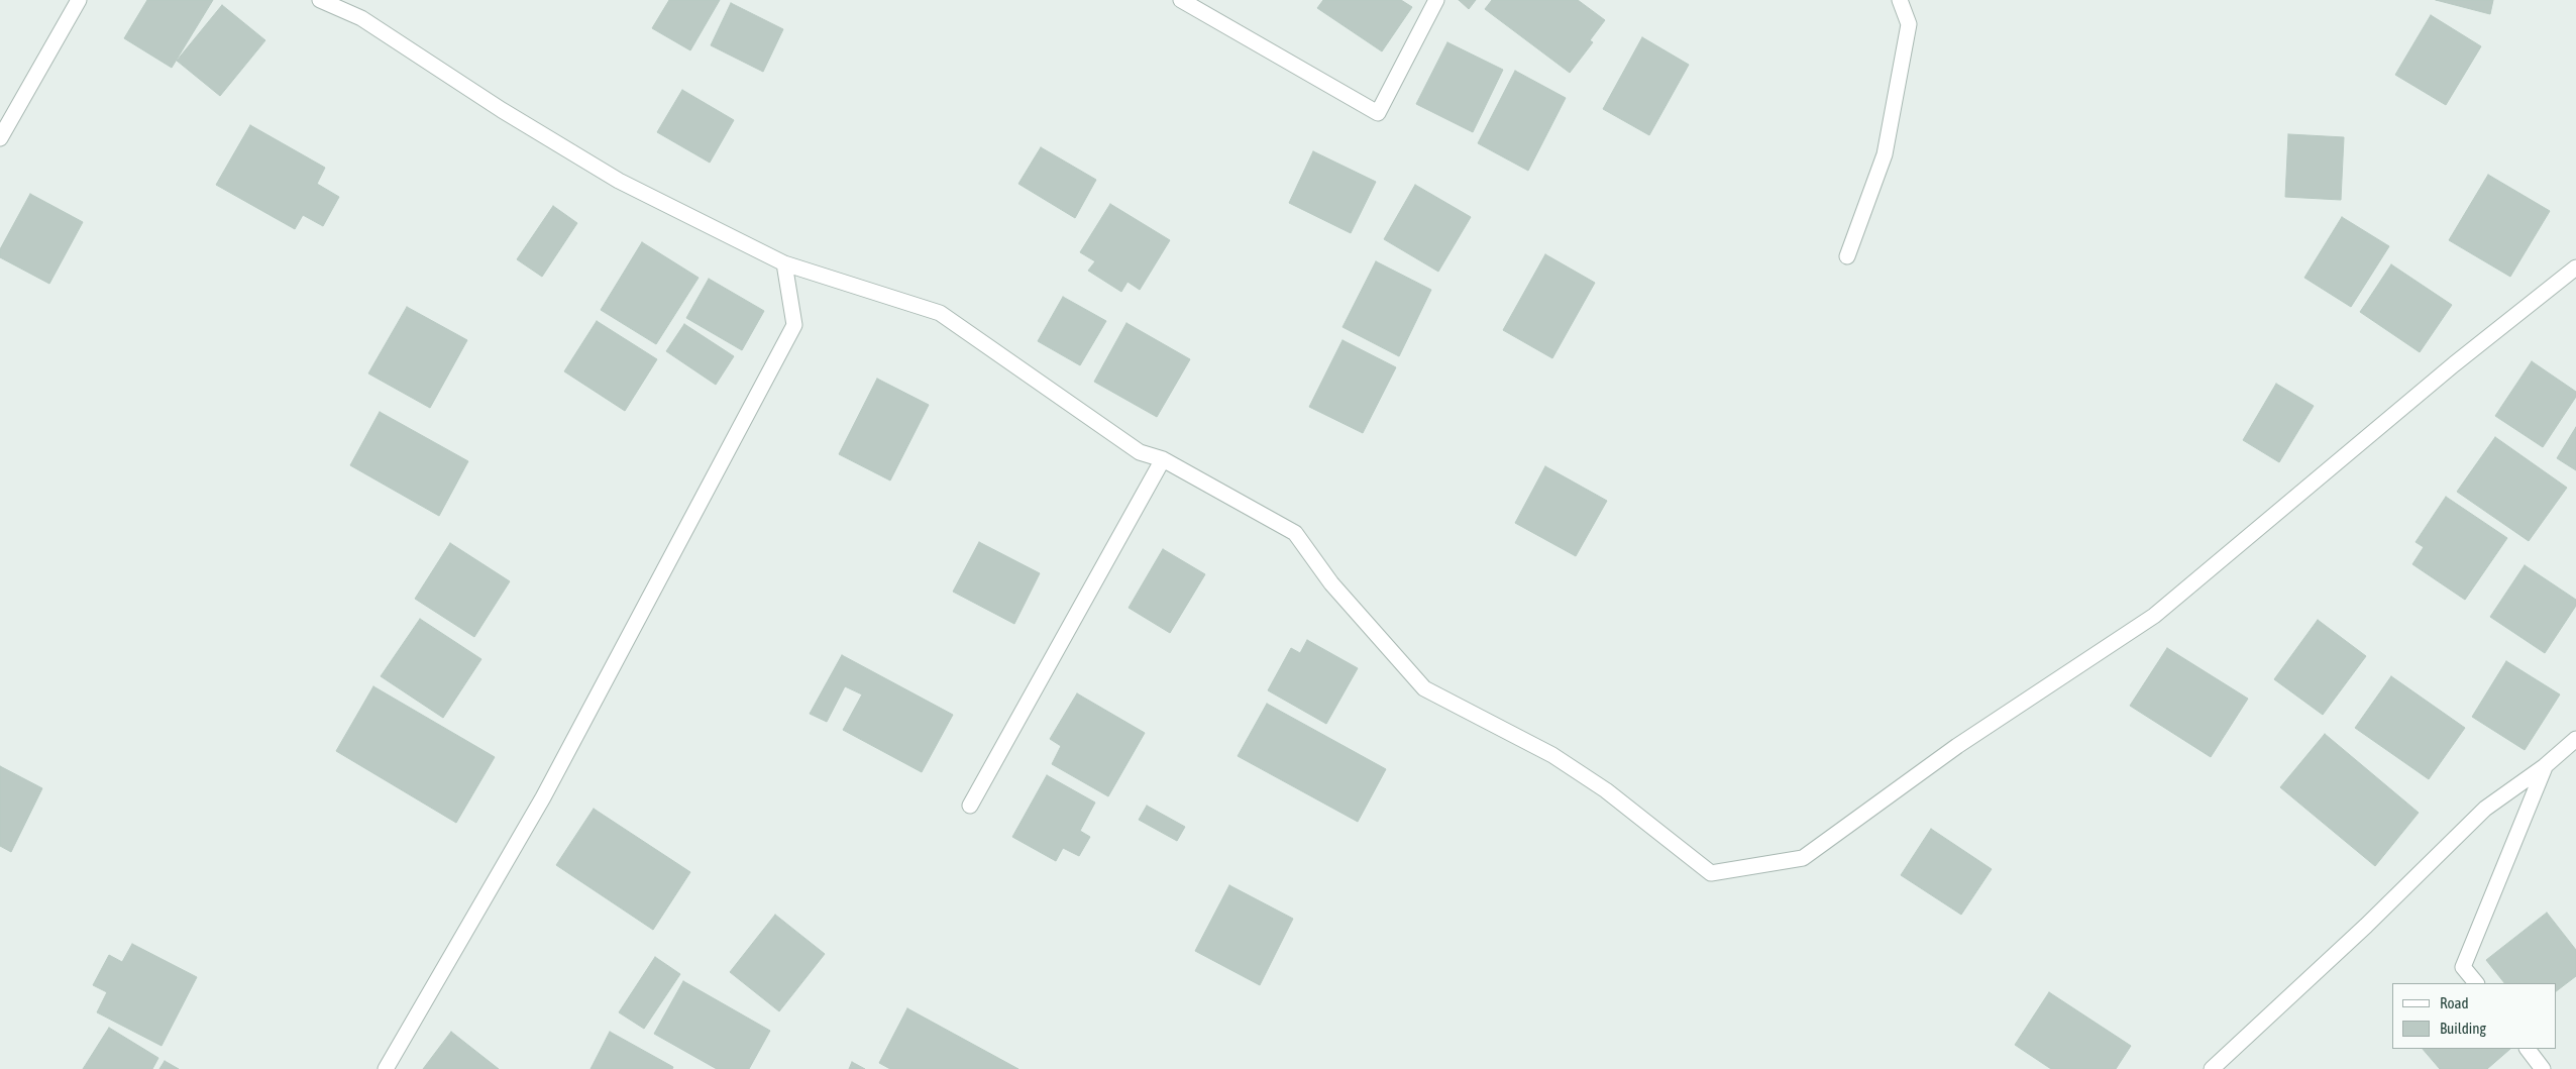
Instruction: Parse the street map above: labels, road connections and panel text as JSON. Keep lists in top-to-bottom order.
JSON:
{
  "legend": ["Road", "Building"]
}
